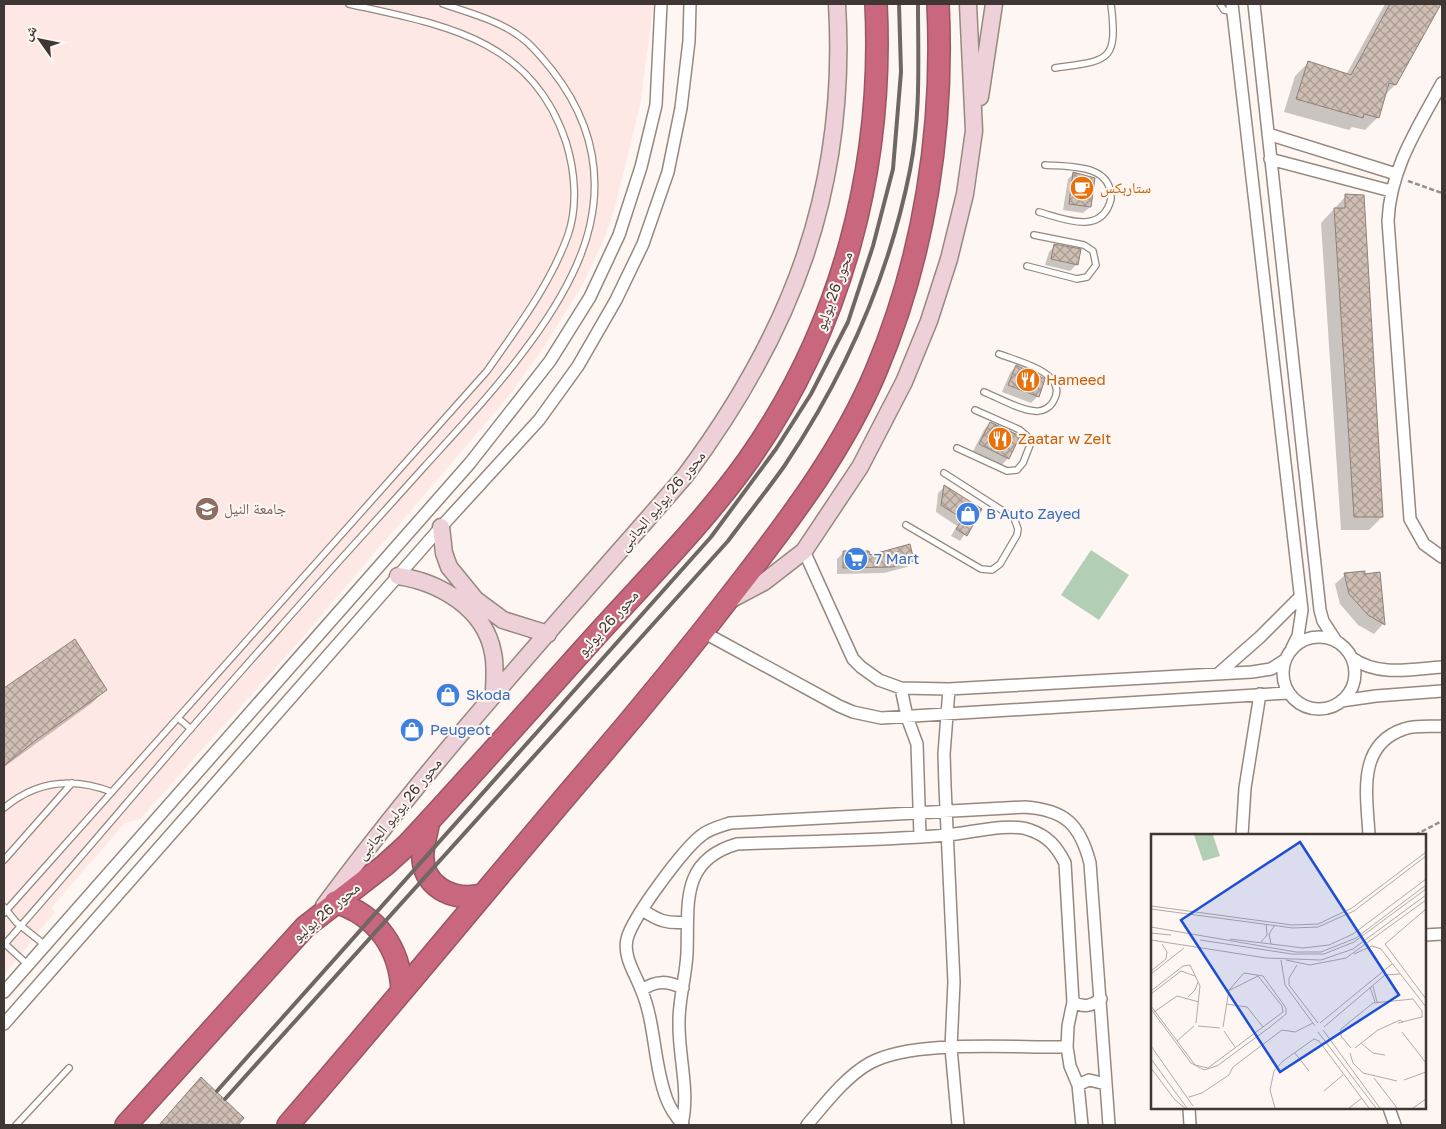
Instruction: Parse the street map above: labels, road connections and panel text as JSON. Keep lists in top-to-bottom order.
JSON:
{
  "streets": {
    "highway": ["محور 26 يوليو"],
    "main road": ["محور 26 يوليو الجانبى"]
  },
  "crossings": [
    ["محور 26 يوليو", "محور 26 يوليو الجانبى"]
  ],
  "places": {
    "cafe": ["ستاربكس"],
    "restaurant": ["Hameed", "Zaatar w Zeit"],
    "school or university": ["جامعة النيل"],
    "shop": ["B Auto Zayed", "Skoda", "Peugeot"],
    "supermarket": ["7 Mart"]
  },
  "north": "top left"
}
